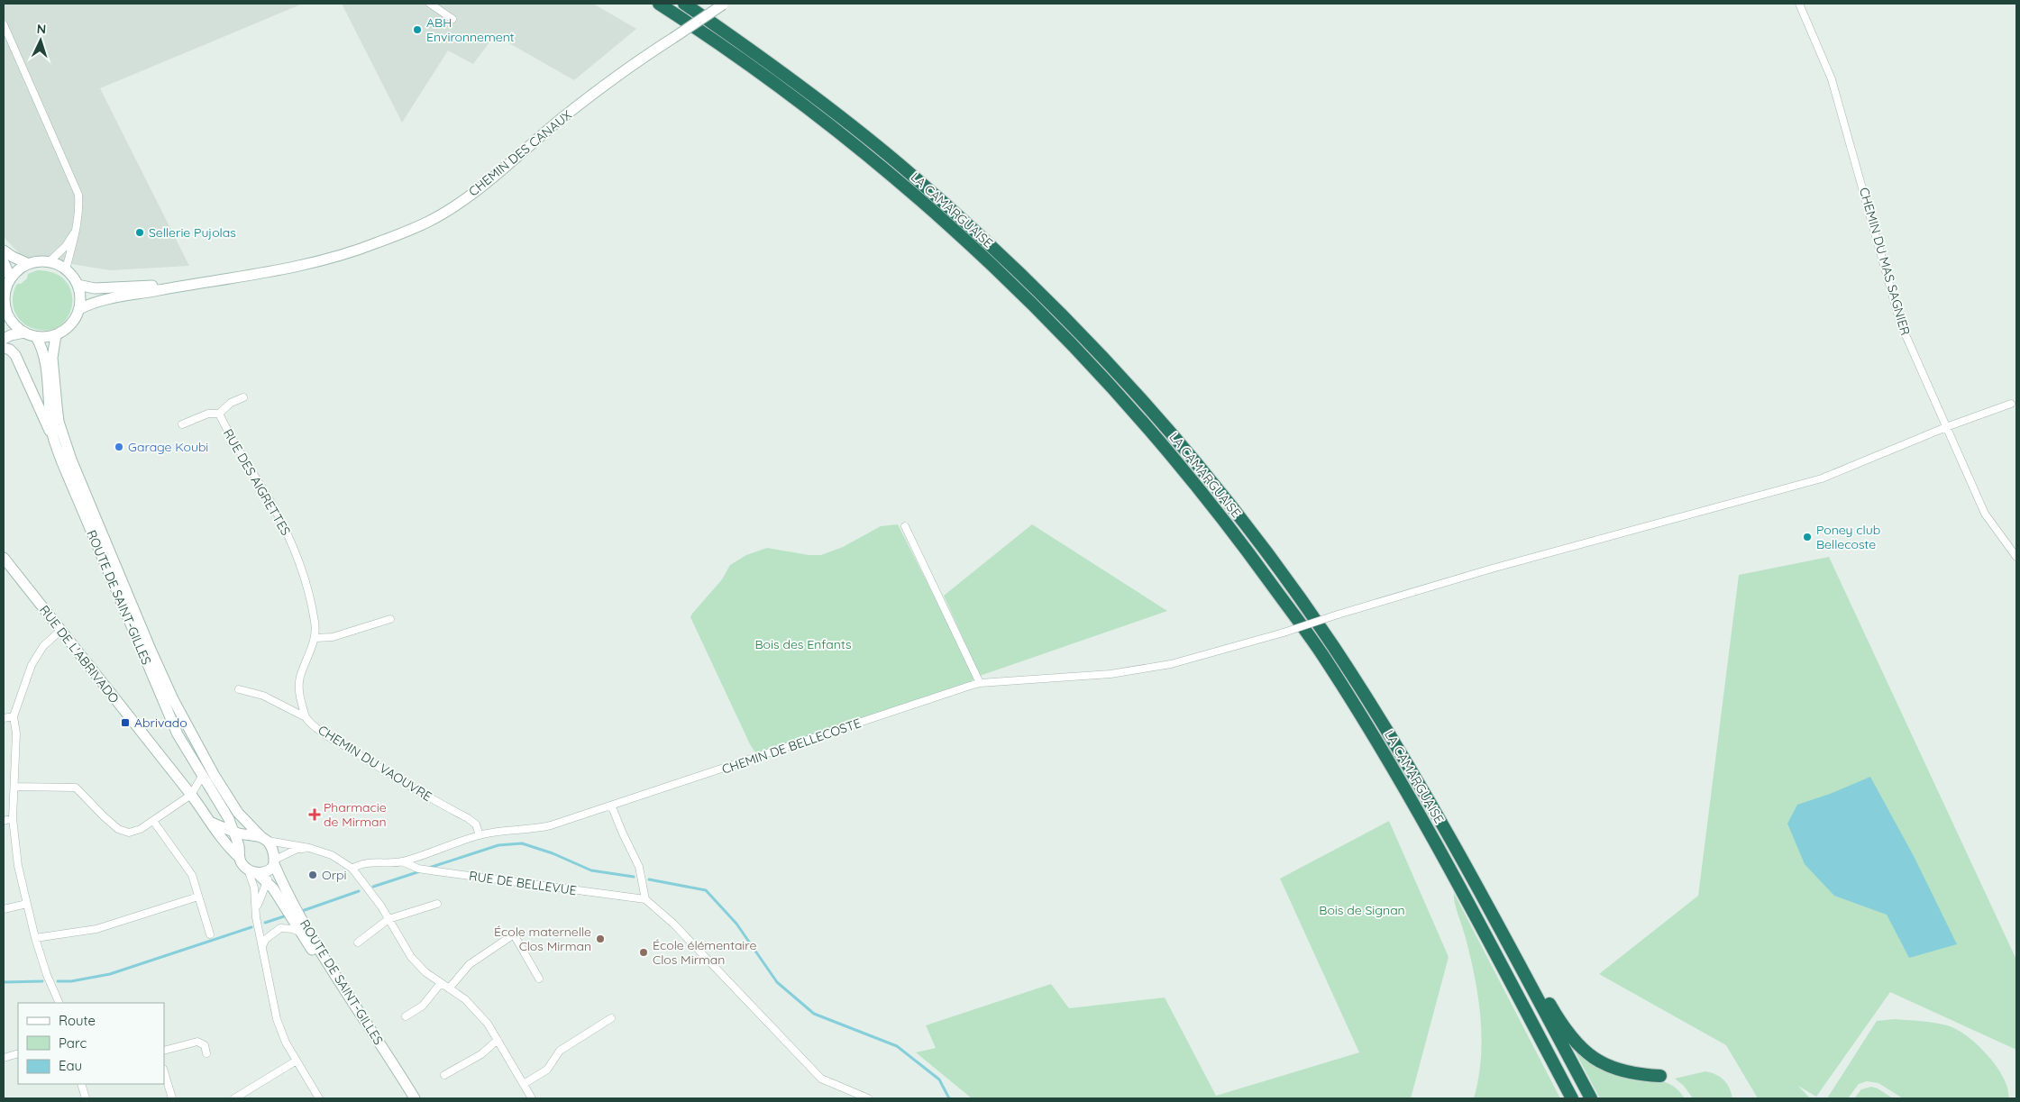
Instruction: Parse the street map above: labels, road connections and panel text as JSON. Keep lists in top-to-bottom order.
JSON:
{
  "streets": {
    "highway": ["LA CAMARGUAISE"],
    "main road": ["CHEMIN DES CANAUX", "ROUTE DE SAINT-GILLES", "RUE DE L'ABRIVADO"],
    "street": [
      "CHEMIN DU MAS SAGNIER",
      "RUE DES AIGRETTES",
      "CHEMIN DE BELLECOSTE",
      "CHEMIN DU VAOUVRE",
      "RUE DE BELLEVUE"
    ]
  },
  "crossings": [
    ["CHEMIN DES CANAUX", "ROUTE DE SAINT-GILLES"],
    ["CHEMIN DU MAS SAGNIER", "CHEMIN DE BELLECOSTE"],
    ["RUE DES AIGRETTES", "CHEMIN DU VAOUVRE"],
    ["ROUTE DE SAINT-GILLES", "RUE DE L'ABRIVADO"],
    ["CHEMIN DE BELLECOSTE", "CHEMIN DU VAOUVRE"],
    ["CHEMIN DE BELLECOSTE", "RUE DE BELLEVUE"]
  ],
  "parks": ["Bois des Enfants", "Bois de Signan"],
  "places": {
    "other": [
      "ABH Environnement",
      "Sellerie Pujolas",
      "Garage Koubi",
      "Poney club Bellecoste",
      "Orpi",
      "École maternelle Clos Mirman",
      "École élémentaire Clos Mirman"
    ],
    "transit": ["Abrivado"],
    "health": ["Pharmacie de Mirman"]
  },
  "legend": ["Route", "Parc", "Eau"],
  "north": "top"
}
